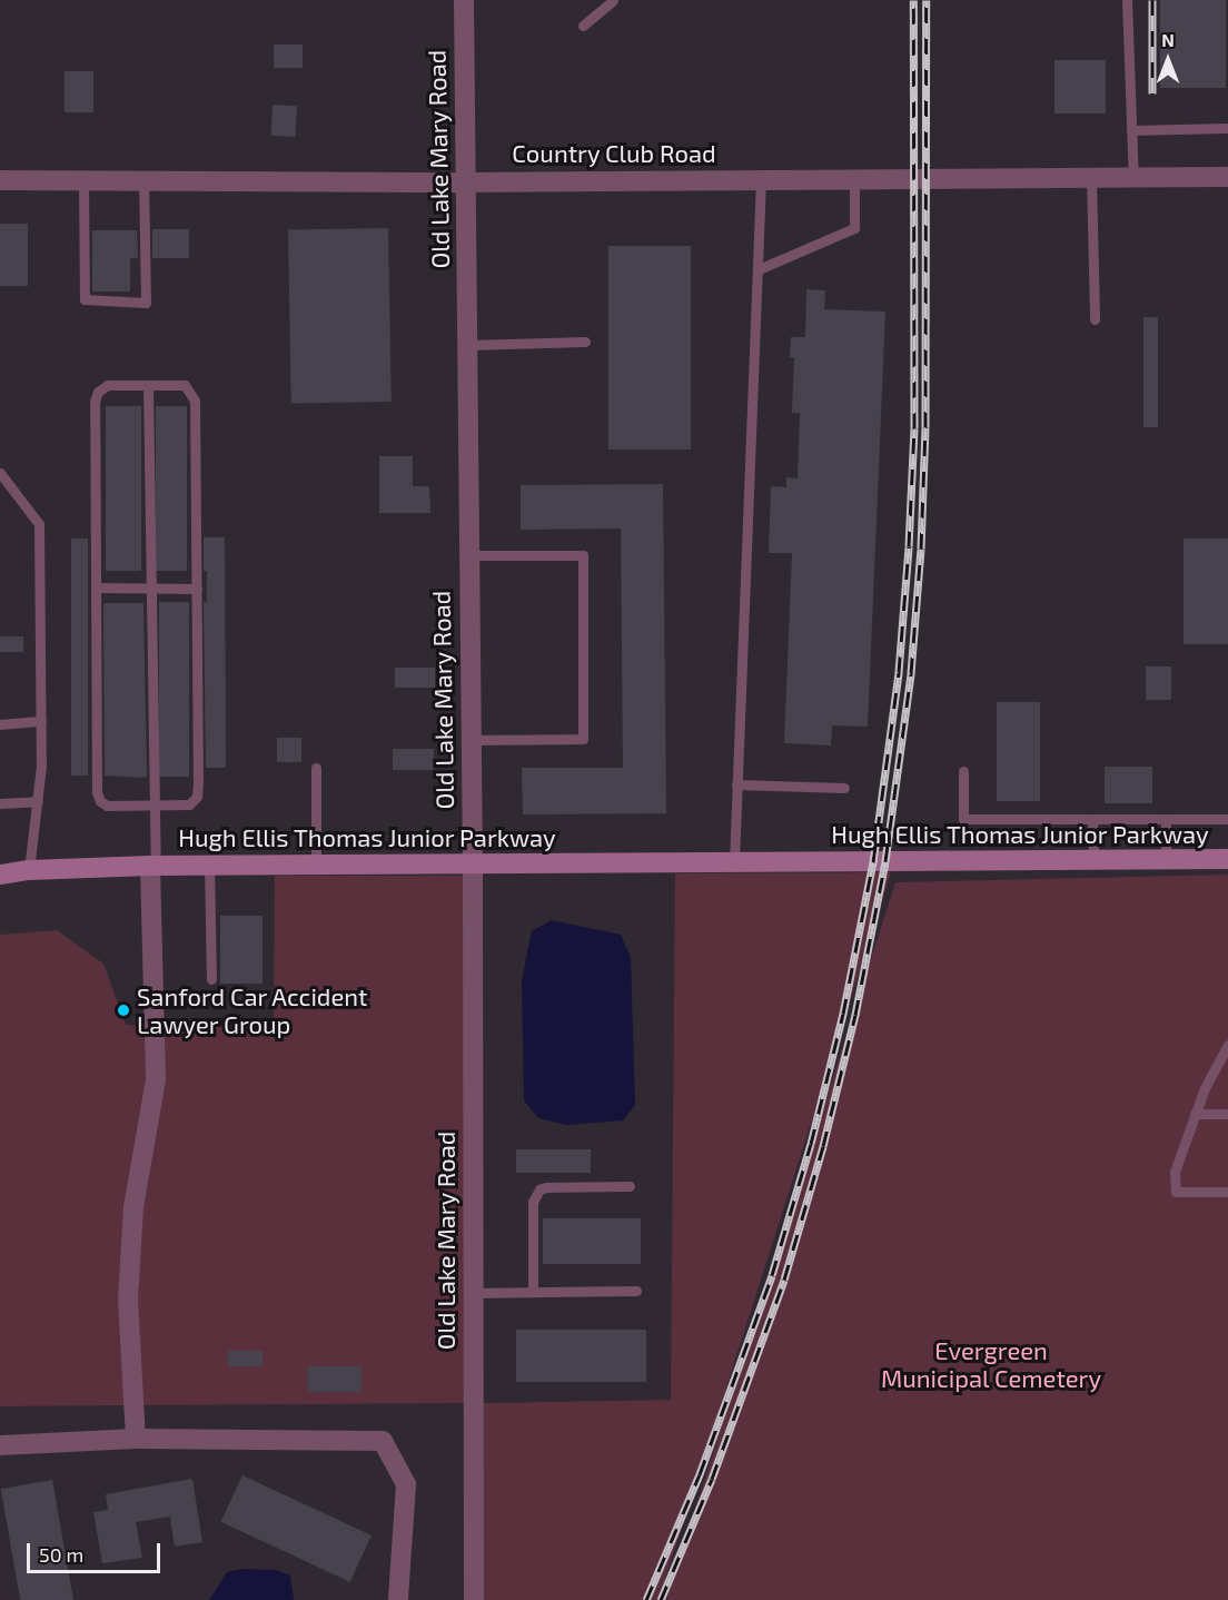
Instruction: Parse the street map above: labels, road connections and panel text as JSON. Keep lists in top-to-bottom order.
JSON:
{
  "streets": {
    "main road": ["Hugh Ellis Thomas Junior Parkway"],
    "street": ["Country Club Road", "Old Lake Mary Road"]
  },
  "crossings": [
    ["Country Club Road", "Old Lake Mary Road"],
    ["Old Lake Mary Road", "Hugh Ellis Thomas Junior Parkway"]
  ],
  "parks": ["Evergreen Municipal Cemetery"],
  "places": ["Sanford Car Accident Lawyer Group"],
  "scale_bar": "50 m",
  "north": "top"
}
